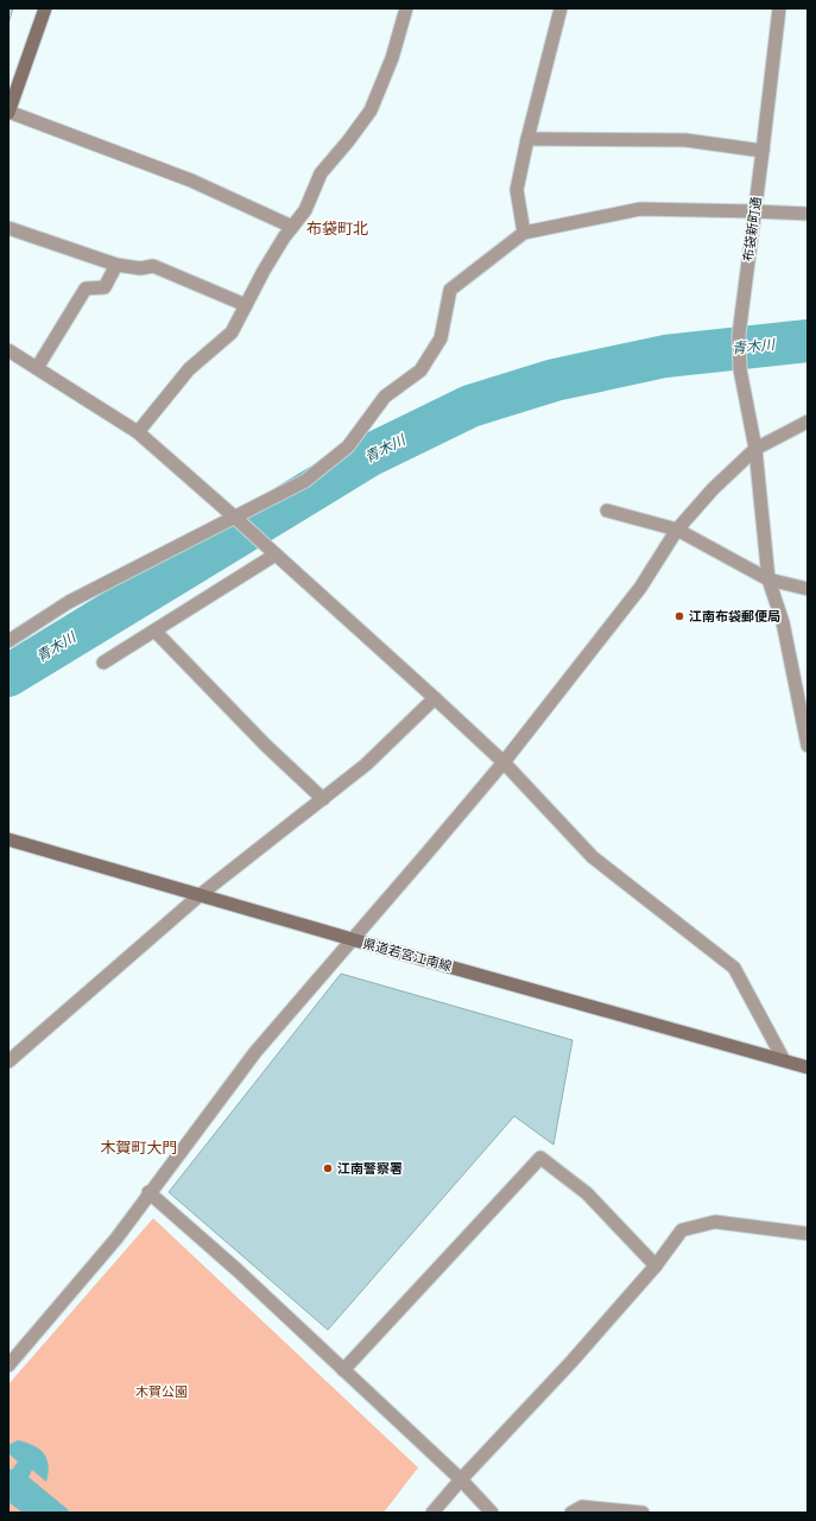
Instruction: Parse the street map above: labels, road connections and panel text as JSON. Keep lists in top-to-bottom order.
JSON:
{
  "streets": {
    "main road": ["県道若宮江南線"],
    "street": ["布袋新町通"]
  },
  "districts": ["布袋町北", "木賀町大門"],
  "water": ["青木川"],
  "parks": ["木賀公園"],
  "places": ["江南布袋郵便局", "江南警察署"]
}
